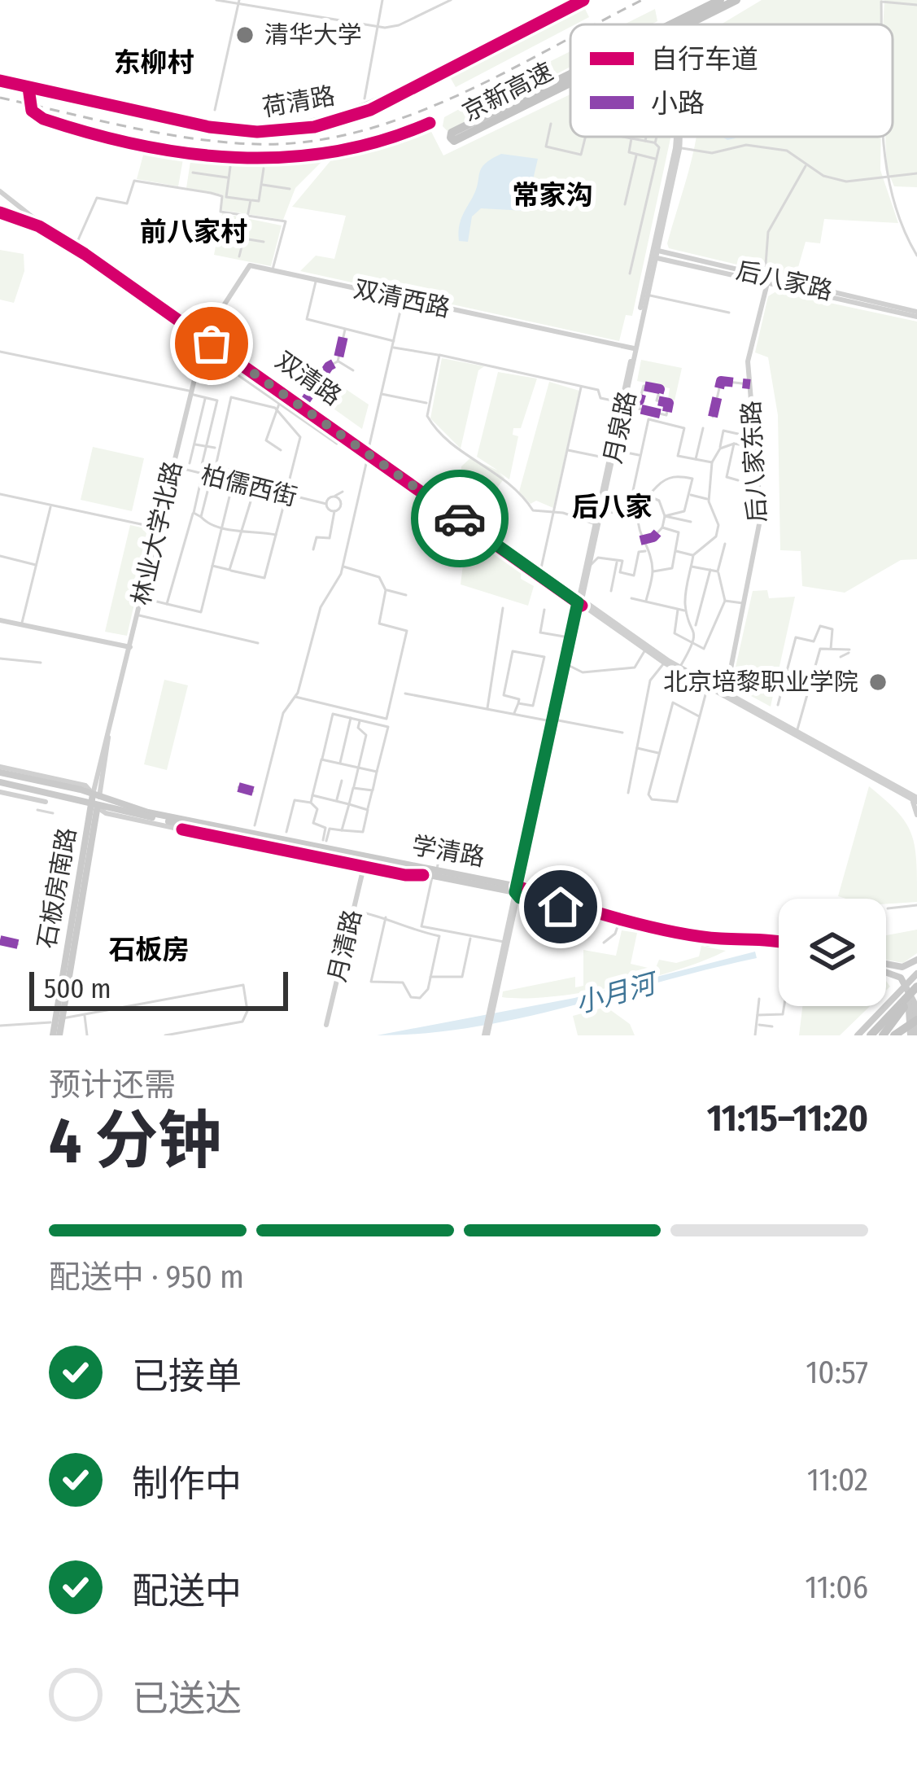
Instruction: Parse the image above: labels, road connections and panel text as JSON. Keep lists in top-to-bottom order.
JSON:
{
  "streets": {
    "highway": ["京新高速"],
    "main road": [
      "荷清路",
      "后八家路",
      "双清西路",
      "双清路",
      "月泉路",
      "后八家东路",
      "林业大学北路",
      "学清路",
      "石板房南路",
      "月清路"
    ],
    "street": ["柏儒西街"]
  },
  "crossings": [
    ["后八家路", "月泉路"],
    ["后八家路", "后八家东路"],
    ["双清西路", "月泉路"],
    ["双清路", "月泉路"],
    ["双清路", "后八家东路"],
    ["双清路", "林业大学北路"],
    ["月泉路", "学清路"],
    ["柏儒西街", "林业大学北路"],
    ["林业大学北路", "学清路"],
    ["学清路", "石板房南路"],
    ["学清路", "月清路"]
  ],
  "districts": [
    "东柳村",
    "常家沟",
    "前八家村",
    "后八家",
    "石板房"
  ],
  "water": ["小月河"],
  "places": ["清华大学", "北京培黎职业学院"],
  "legend": ["自行车道", "小路"],
  "scale_bar": "500 m",
  "page": {
    "scale": "500 m",
    "heading": ["4 分钟", "预计还需", "11:15–11:20"],
    "bar": "配送中 · 950 m",
    "list": [
      ["已接单", "10:57"],
      ["制作中", "11:02"],
      ["配送中", "11:06"],
      "已送达"
    ]
  }
}
